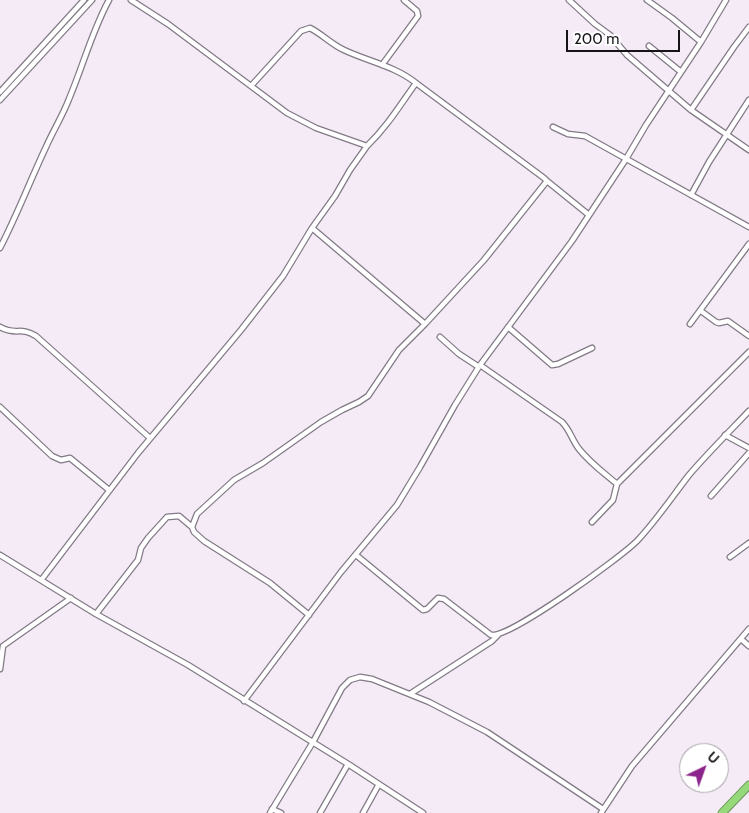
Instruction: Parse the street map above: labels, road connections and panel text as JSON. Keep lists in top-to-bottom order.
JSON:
{
  "scale_bar": "200 m",
  "north": "top right"
}
